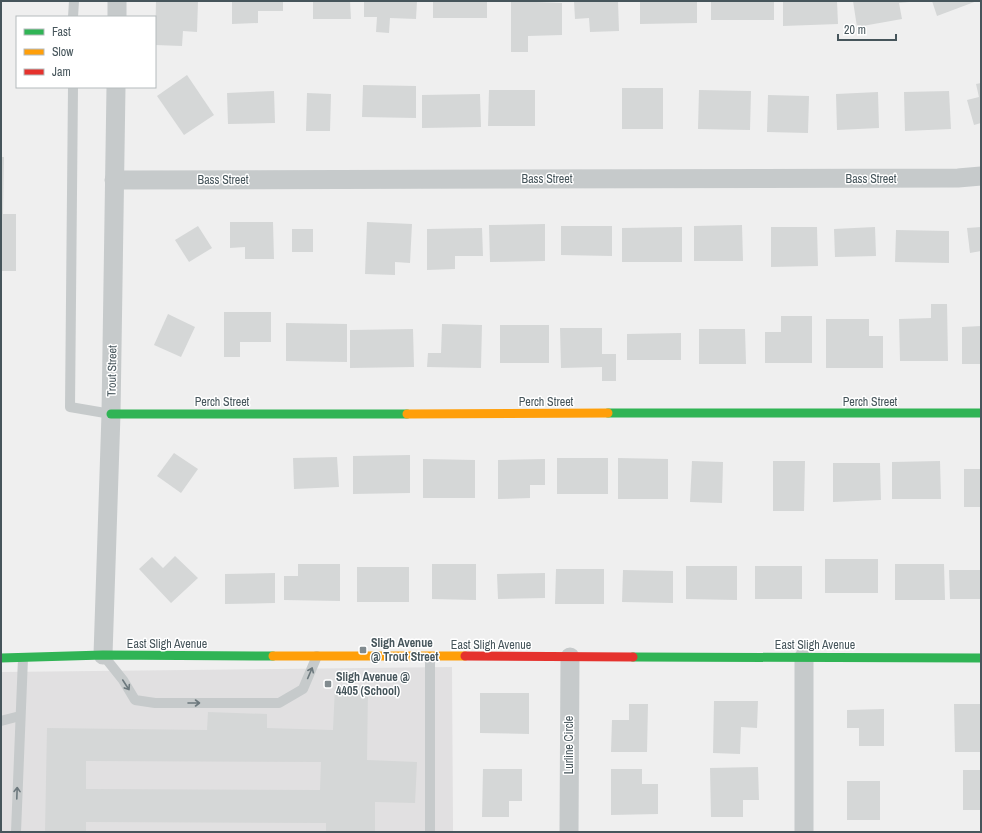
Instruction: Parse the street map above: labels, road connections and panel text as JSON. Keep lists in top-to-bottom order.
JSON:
{
  "streets": {
    "street": [
      "Bass Street",
      "Trout Street",
      "Perch Street",
      "East Sligh Avenue",
      "Lurline Circle"
    ]
  },
  "crossings": [
    ["Bass Street", "Trout Street"],
    ["Trout Street", "Perch Street"],
    ["Trout Street", "East Sligh Avenue"],
    ["East Sligh Avenue", "Lurline Circle"]
  ],
  "places": {
    "transit": ["Sligh Avenue @ Trout Street", "Sligh Avenue @ 4405 (School)"]
  },
  "legend": ["Fast", "Slow", "Jam"],
  "scale_bar": "20 m"
}
